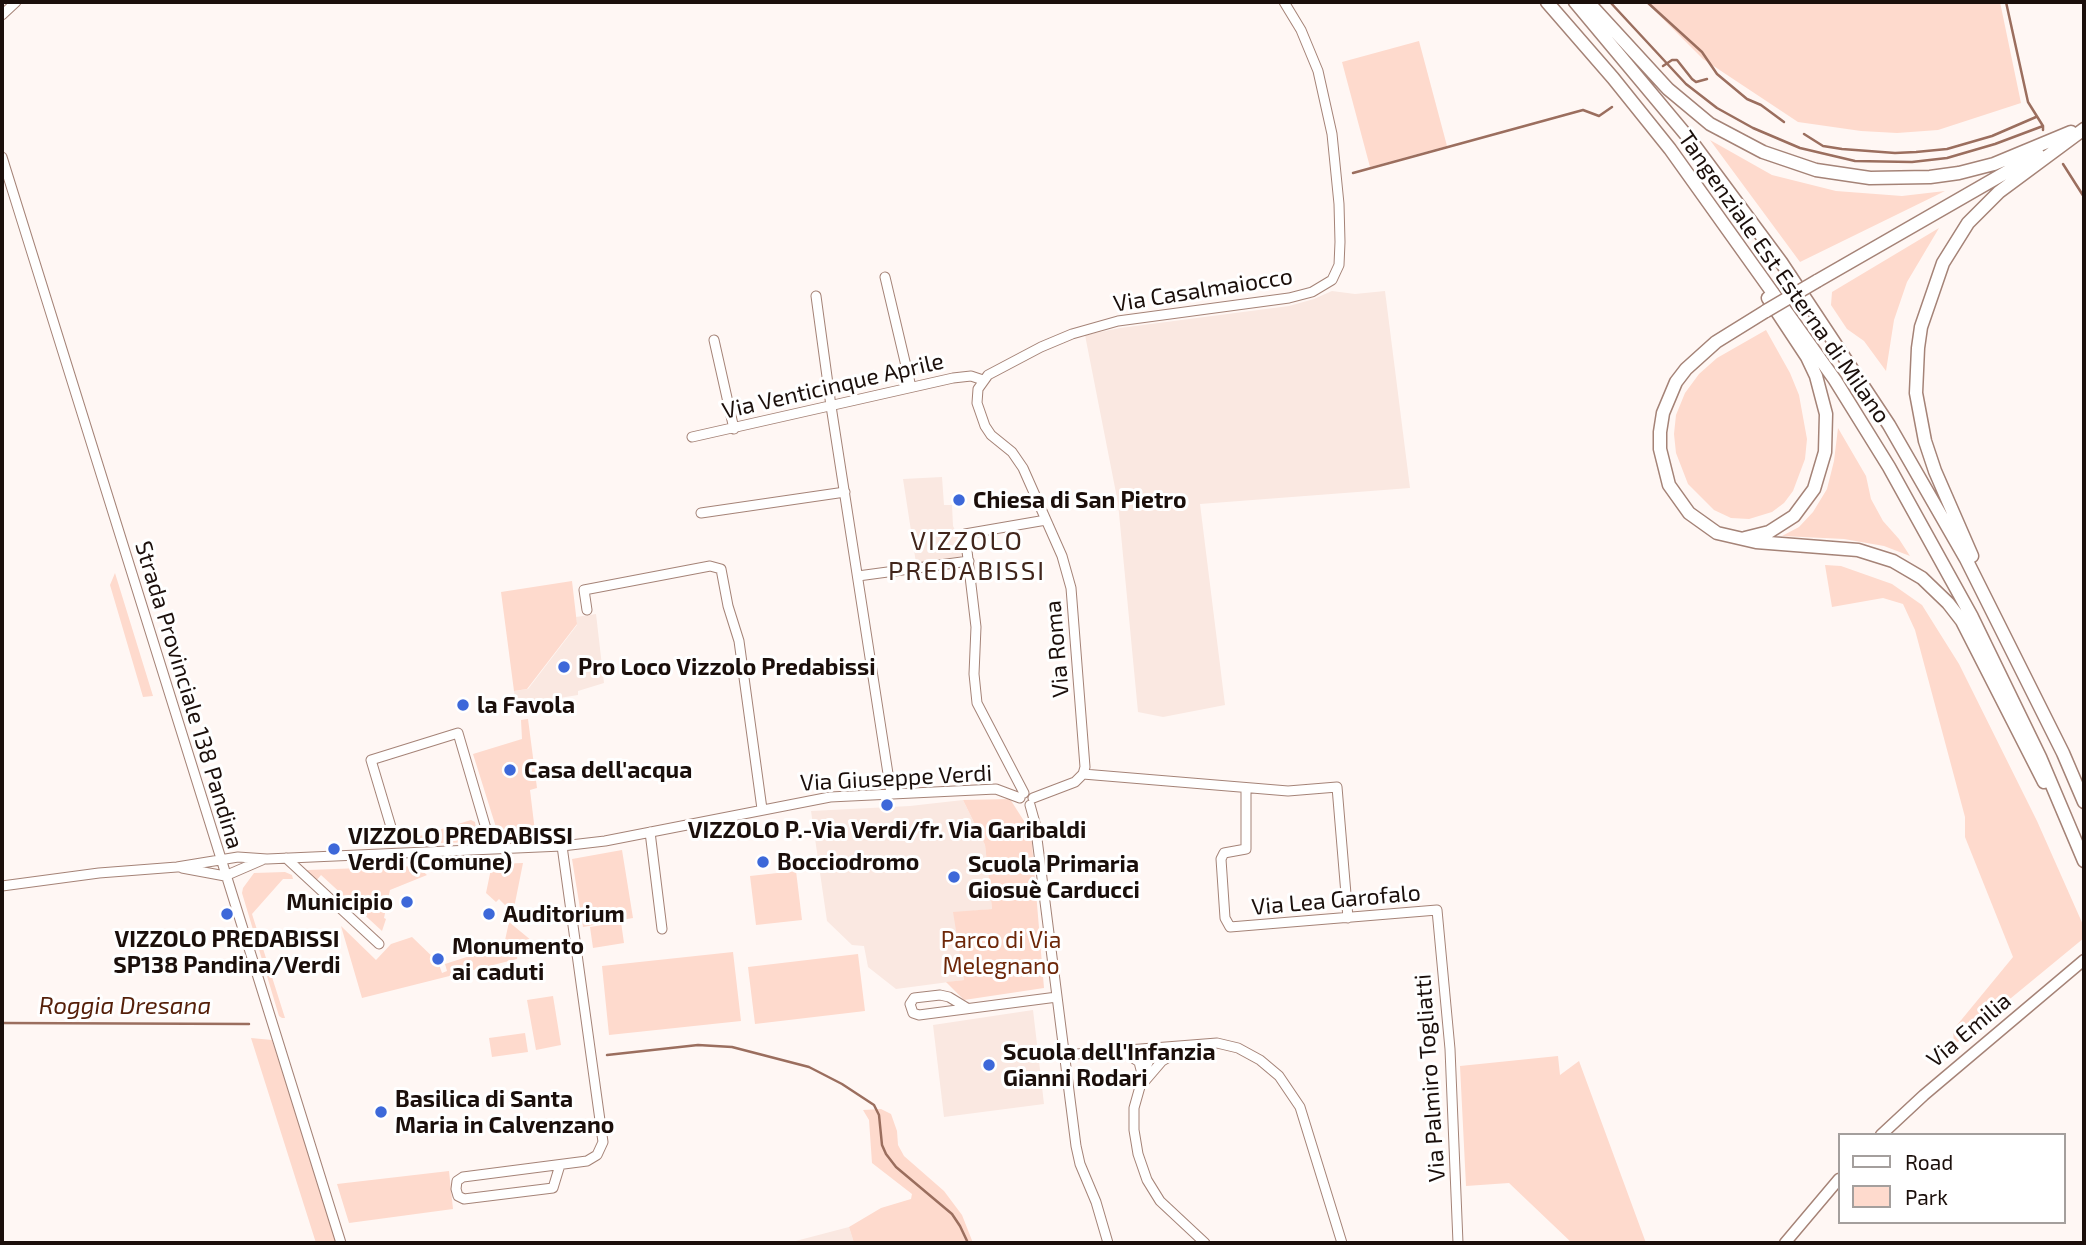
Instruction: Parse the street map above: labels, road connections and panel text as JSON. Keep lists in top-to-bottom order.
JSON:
{
  "streets": {
    "highway": ["Tangenziale Est Esterna di Milano"],
    "main road": ["Via Emilia"],
    "street": [
      "Via Casalmaiocco",
      "Via Venticinque Aprile",
      "Via Roma",
      "Strada Provinciale 138 Pandina",
      "Via Giuseppe Verdi",
      "Via Lea Garofalo",
      "Via Palmiro Togliatti"
    ]
  },
  "crossings": [
    ["Via Casalmaiocco", "Via Venticinque Aprile"],
    ["Via Casalmaiocco", "Via Roma"],
    ["Via Venticinque Aprile", "Via Roma"],
    ["Strada Provinciale 138 Pandina", "Via Giuseppe Verdi"],
    ["Via Lea Garofalo", "Via Palmiro Togliatti"]
  ],
  "districts": ["VIZZOLO PREDABISSI"],
  "water": ["Roggia Dresana"],
  "parks": ["Parco di Via Melegnano"],
  "places": [
    "Chiesa di San Pietro",
    "Pro Loco Vizzolo Predabissi",
    "la Favola",
    "Casa dell'acqua",
    "VIZZOLO P.-Via Verdi/fr. Via Garibaldi",
    "VIZZOLO PREDABISSI Verdi (Comune)",
    "Bocciodromo",
    "Scuola Primaria Giosuè Carducci",
    "Municipio",
    "VIZZOLO PREDABISSI SP138 Pandina/Verdi",
    "Auditorium",
    "Monumento ai caduti",
    "Scuola dell'Infanzia Gianni Rodari",
    "Basilica di Santa Maria in Calvenzano"
  ],
  "legend": ["Road", "Park"]
}
